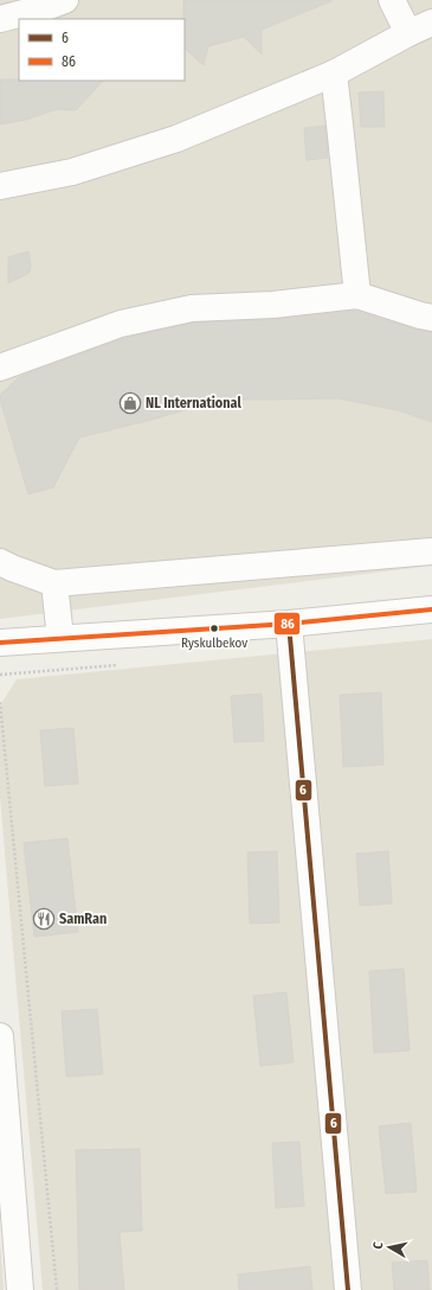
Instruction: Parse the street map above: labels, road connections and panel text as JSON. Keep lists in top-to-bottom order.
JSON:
{
  "places": {
    "shop": ["NL International"],
    "other": ["Ryskulbekov"],
    "restaurant": ["SamRan"]
  },
  "lines": ["transit line 86", "transit line 6"],
  "legend": ["6", "86"],
  "north": "left"
}
